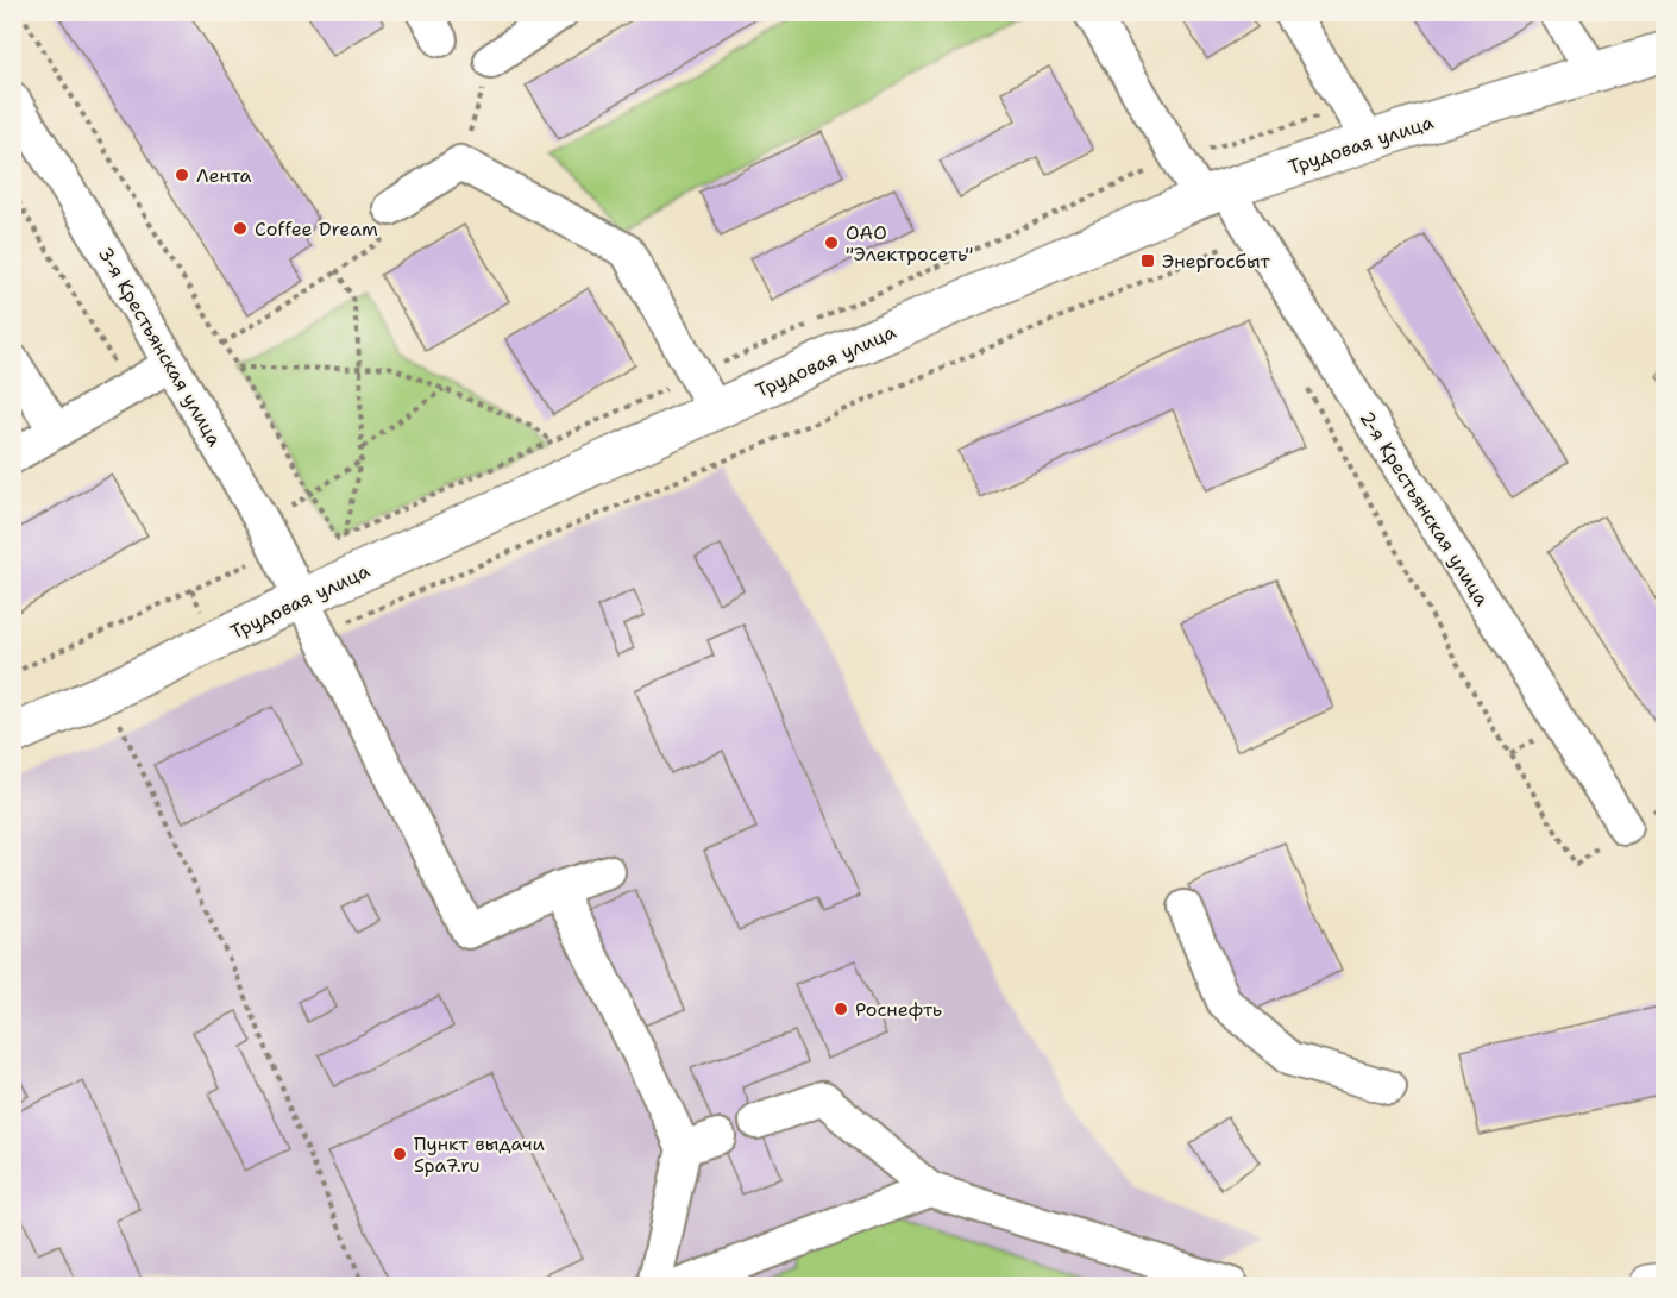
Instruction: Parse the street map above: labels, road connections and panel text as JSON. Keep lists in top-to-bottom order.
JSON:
{
  "streets": {
    "main road": ["Трудовая улица"],
    "street": ["3-я Крестьянская улица", "2-я Крестьянская улица"]
  },
  "crossings": [
    ["Трудовая улица", "3-я Крестьянская улица"],
    ["Трудовая улица", "2-я Крестьянская улица"]
  ],
  "places": {
    "other": [
      "Лента",
      "Сoffee Dream",
      "ОАО \"Электросеть\"",
      "Роснефть",
      "Пункт выдачи Spa7.ru"
    ],
    "transit": ["Энергосбыт"]
  }
}
